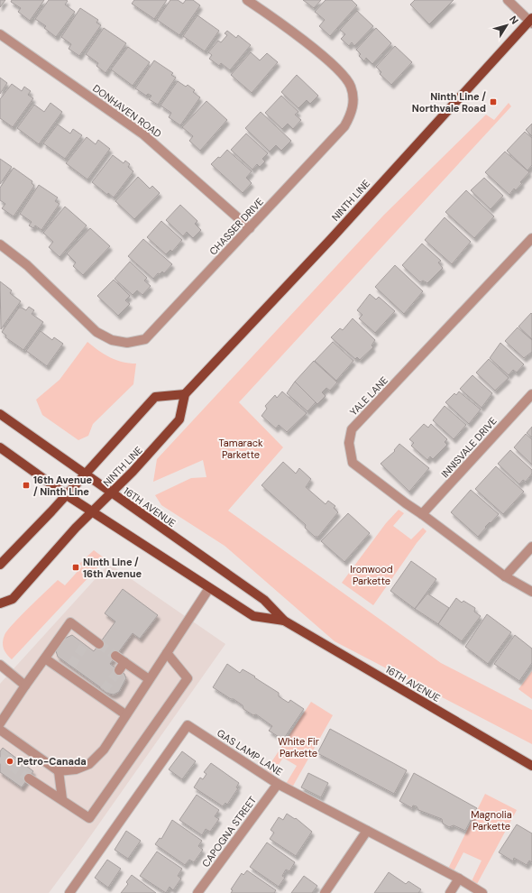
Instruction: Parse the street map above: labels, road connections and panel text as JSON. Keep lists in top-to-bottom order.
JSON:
{
  "streets": {
    "main road": ["NINTH LINE", "16TH AVENUE"],
    "street": [
      "DONHAVEN ROAD",
      "CHASSER DRIVE",
      "YALE LANE",
      "INNISVALE DRIVE",
      "GAS LAMP LANE",
      "CAPOGNA STREET"
    ]
  },
  "crossings": [
    ["DONHAVEN ROAD", "CHASSER DRIVE"],
    ["NINTH LINE", "16TH AVENUE"],
    ["YALE LANE", "INNISVALE DRIVE"],
    ["GAS LAMP LANE", "CAPOGNA STREET"]
  ],
  "parks": [
    "Tamarack Parkette",
    "Ironwood Parkette",
    "White Fir Parkette",
    "Magnolia Parkette"
  ],
  "places": {
    "transit": ["Ninth Line / Northvale Road", "16th Avenue / Ninth Line", "Ninth Line / 16th Avenue"],
    "other": ["Petro-Canada"]
  },
  "north": "top right"
}
